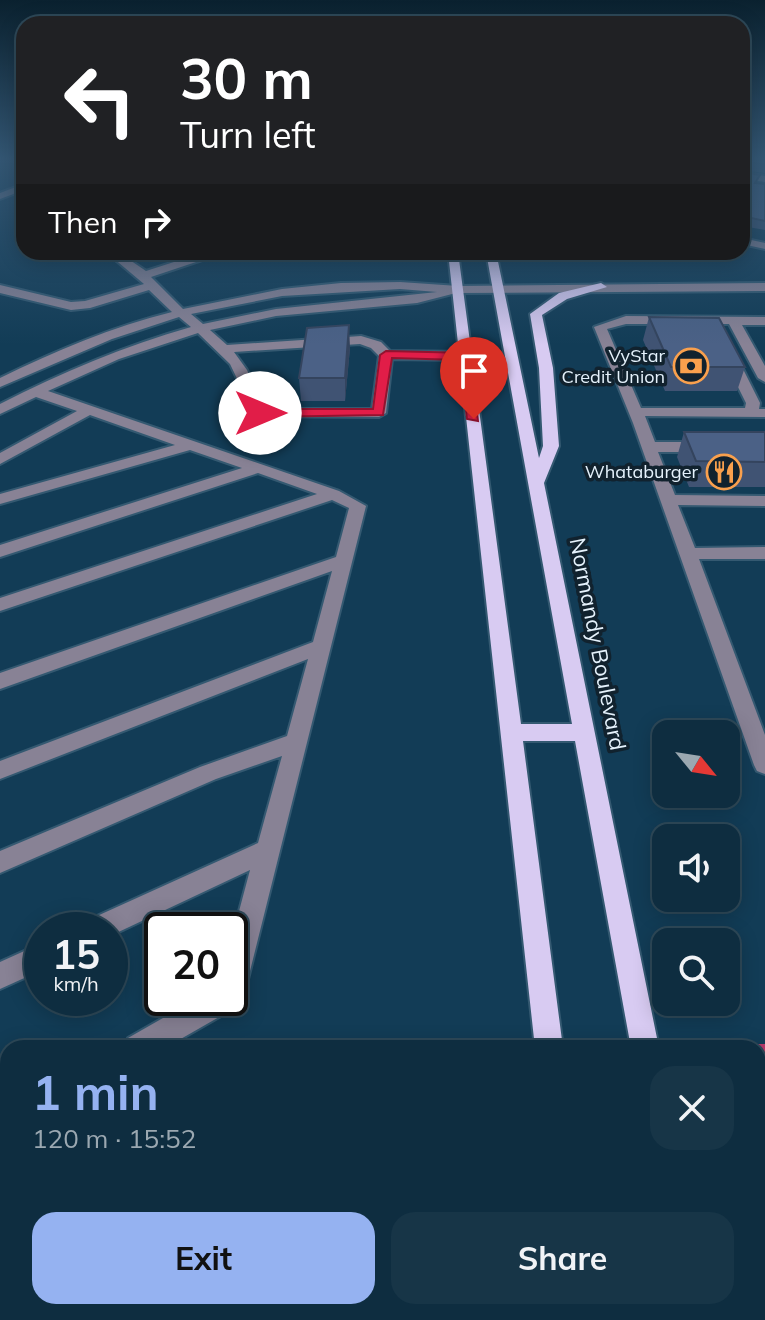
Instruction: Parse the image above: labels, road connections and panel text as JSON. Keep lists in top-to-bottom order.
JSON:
{
  "streets": {
    "main road": ["Normandy Boulevard"]
  },
  "places": {
    "bank": ["VyStar Credit Union"],
    "restaurant": ["Whataburger"]
  },
  "north": "bottom right",
  "page": {
    "turn": ["30 m", "Turn left"],
    "then": "Then",
    "speed": "15 km/h",
    "limit": "20",
    "heading": ["1 min", "120 m · 15:52"],
    "buttons": ["Exit", "Share"]
  }
}
